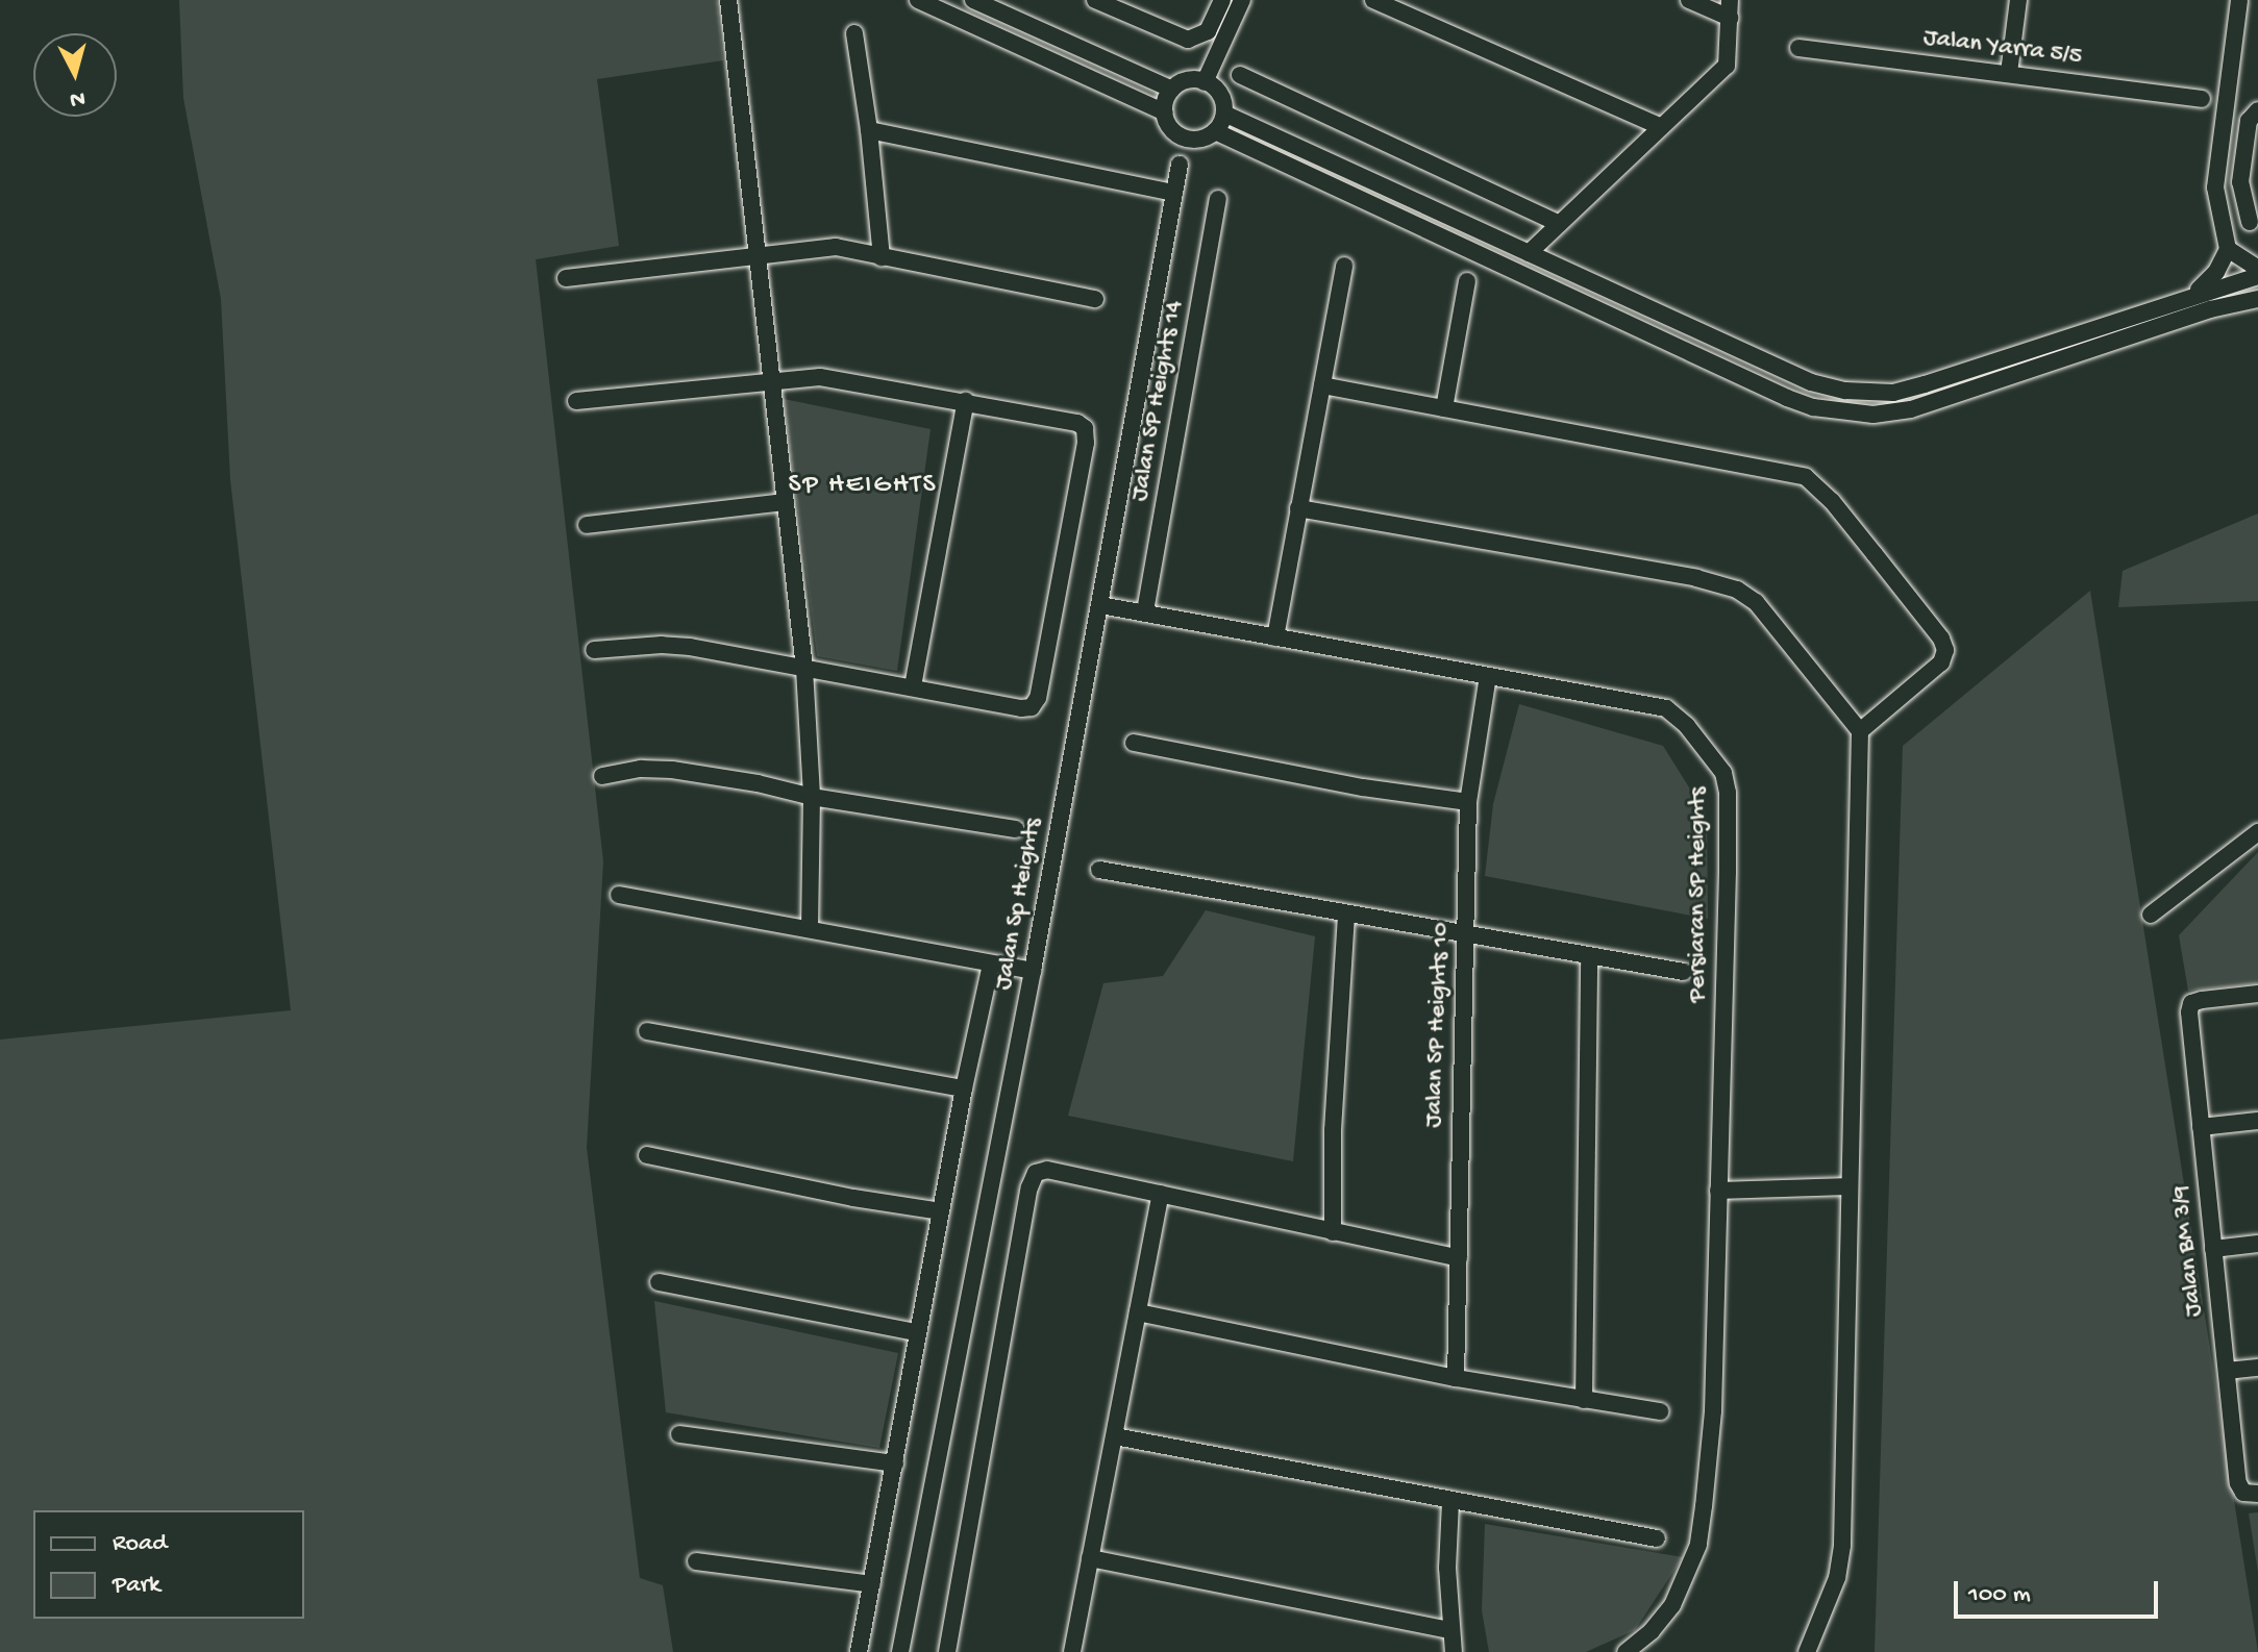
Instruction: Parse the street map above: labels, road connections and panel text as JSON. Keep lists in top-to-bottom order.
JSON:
{
  "streets": {
    "street": [
      "Jalan Yarra 5/5",
      "Jalan SP Heights 14",
      "Persiaran SP Heights",
      "Jalan Sp Heights",
      "Jalan SP Heights 10",
      "Jalan BM 3/9"
    ]
  },
  "crossings": [
    ["Jalan SP Heights 14", "Persiaran SP Heights"],
    ["Persiaran SP Heights", "Jalan Sp Heights"],
    ["Persiaran SP Heights", "Jalan SP Heights 10"]
  ],
  "districts": ["SP HEIGHTS"],
  "legend": ["Road", "Park"],
  "scale_bar": "100 m",
  "north": "bottom"
}
